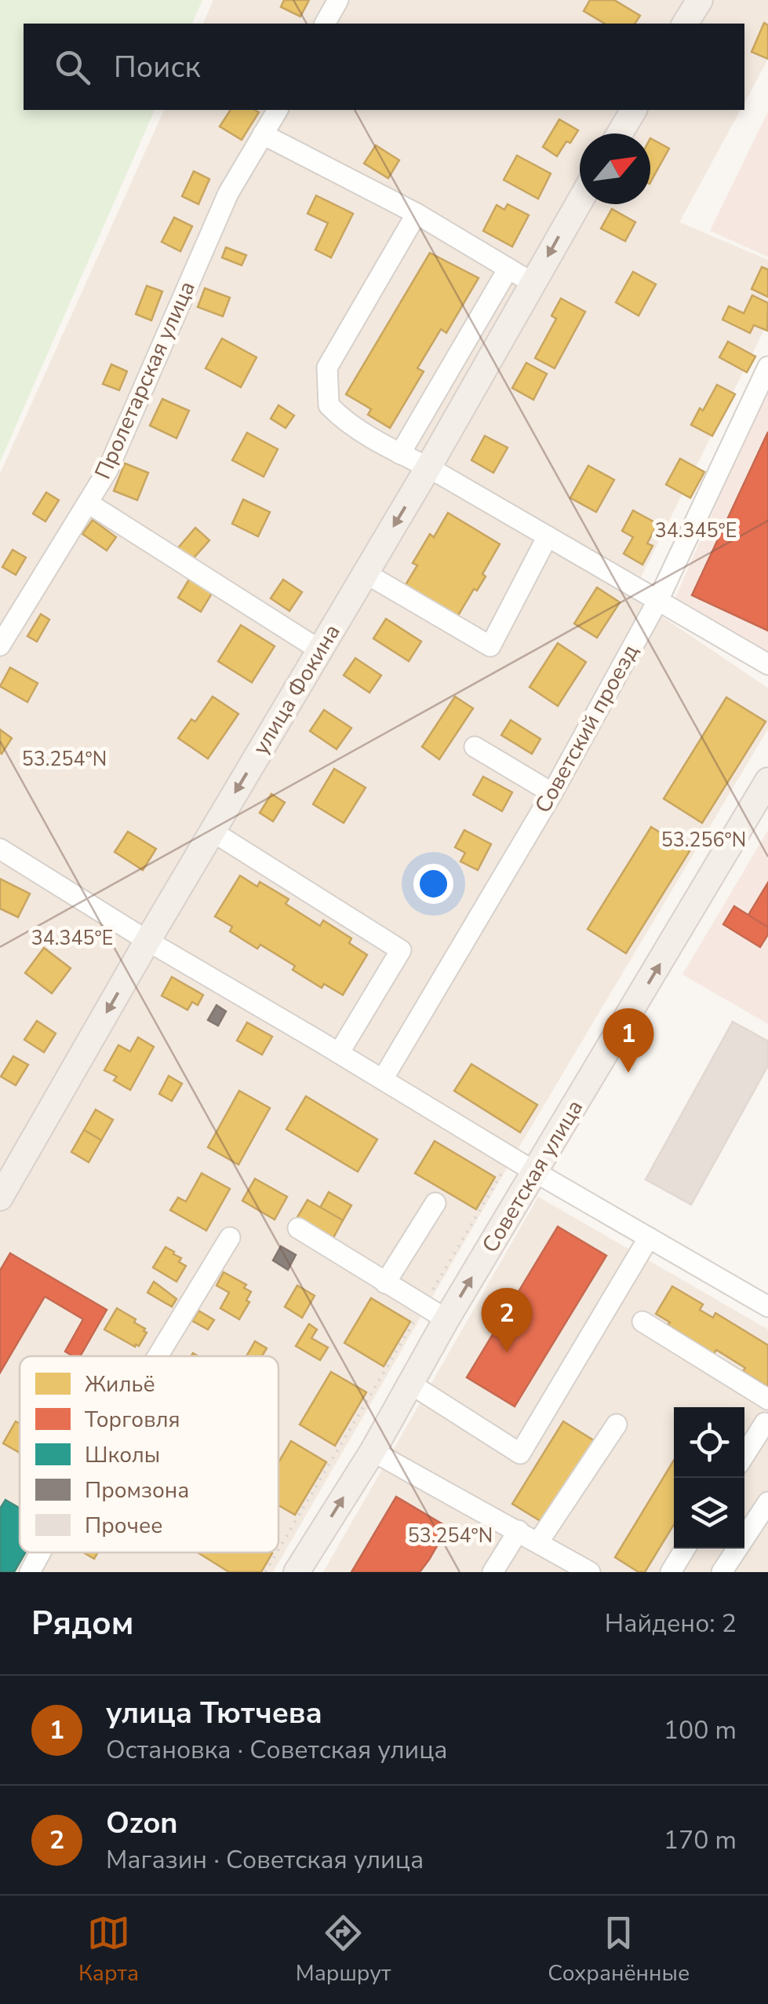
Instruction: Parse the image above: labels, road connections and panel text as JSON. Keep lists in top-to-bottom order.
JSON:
{
  "streets": {
    "main road": ["улица Фокина", "Советская улица"],
    "street": ["Пролетарская улица", "Советский проезд"]
  },
  "one_way": ["улица Фокина", "Советская улица"],
  "legend": [
    "Жильё",
    "Торговля",
    "Школы",
    "Промзона",
    "Прочее"
  ],
  "north": "top right",
  "page": {
    "search": "Поиск",
    "pins": ["1", "2"],
    "heading": ["Рядом", "Найдено: 2"],
    "list": [
      {
        "mark": "1",
        "name": "улица Тютчева",
        "note": "Остановка · Советская улица",
        "value": "100 m"
      },
      {
        "mark": "2",
        "name": "Ozon",
        "note": "Магазин · Советская улица",
        "value": "170 m"
      }
    ],
    "nav": ["Карта", "Маршрут", "Сохранённые"]
  },
  "coordinates": ["34.345°E", "53.254°N", "53.256°N"]
}
